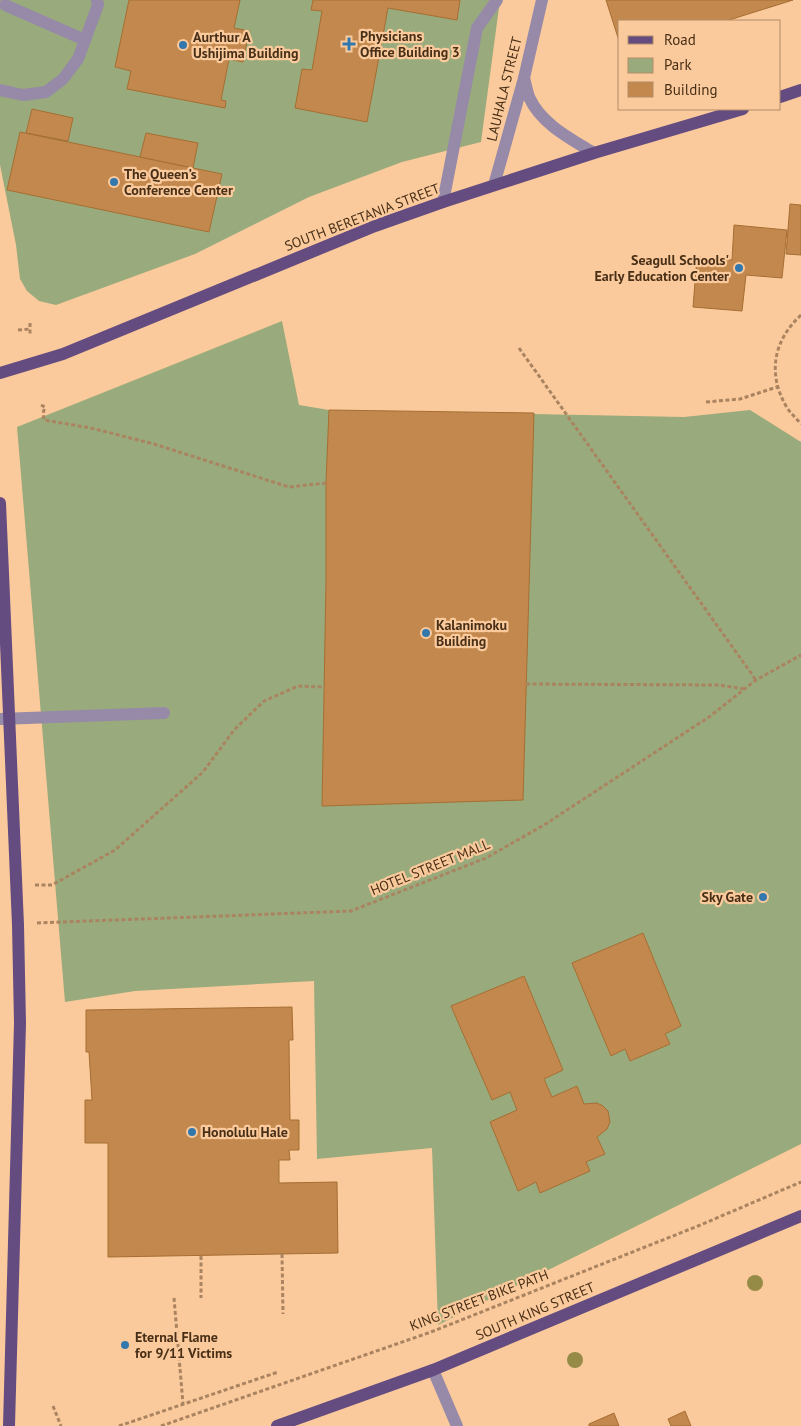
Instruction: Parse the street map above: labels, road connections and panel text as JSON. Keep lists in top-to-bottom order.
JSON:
{
  "streets": {
    "main road": ["SOUTH BERETANIA STREET", "SOUTH KING STREET"],
    "street": ["LAUHALA STREET"],
    "path": ["HOTEL STREET MALL", "KING STREET BIKE PATH"]
  },
  "crossings": [
    ["LAUHALA STREET", "SOUTH BERETANIA STREET"]
  ],
  "places": {
    "health": ["Physicians Office Building 3"],
    "other": [
      "Aurthur A Ushijima Building",
      "The Queen’s Conference Center",
      "Seagull Schools' Early Education Center",
      "Kalanimoku Building",
      "Sky Gate",
      "Honolulu Hale",
      "Eternal Flame for 9/11 Victims"
    ]
  },
  "legend": ["Road", "Park", "Building"]
}
